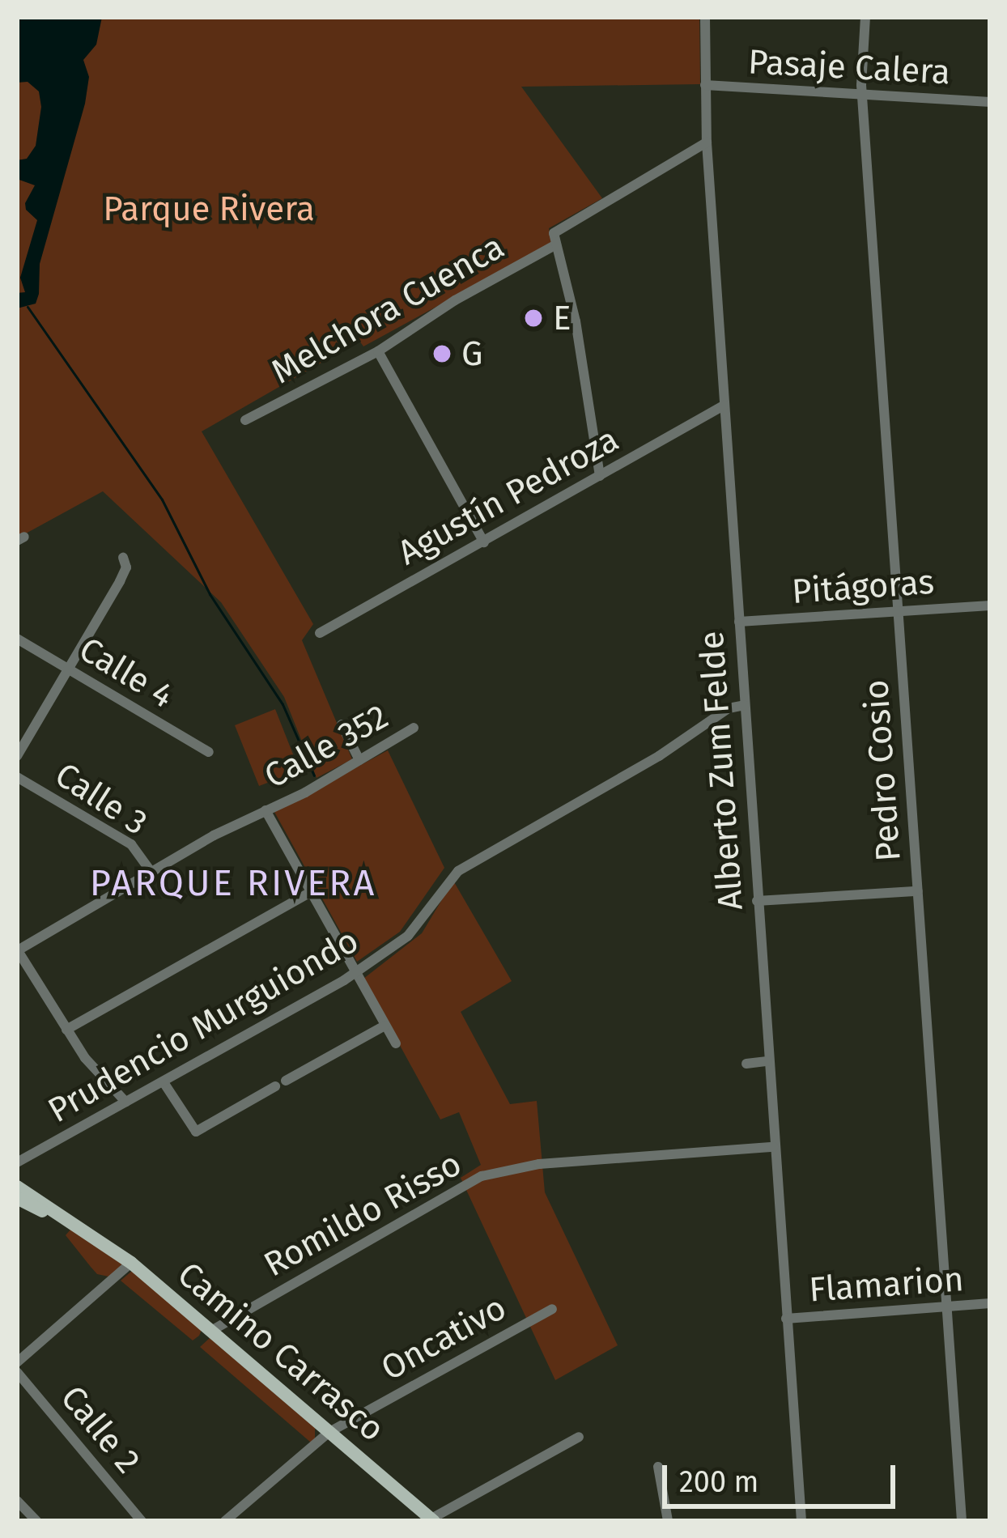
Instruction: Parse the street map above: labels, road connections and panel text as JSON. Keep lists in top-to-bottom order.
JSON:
{
  "streets": {
    "main road": ["Camino Carrasco"],
    "street": [
      "Pasaje Calera",
      "Melchora Cuenca",
      "Agustín Pedroza",
      "Pitágoras",
      "Calle 4",
      "Calle 352",
      "Alberto Zum Felde",
      "Pedro Cosio",
      "Calle 3",
      "Prudencio Murguiondo",
      "Romildo Risso",
      "Flamarion",
      "Oncativo",
      "Calle 2"
    ]
  },
  "crossings": [
    ["Pasaje Calera", "Alberto Zum Felde"],
    ["Pasaje Calera", "Pedro Cosio"],
    ["Melchora Cuenca", "Alberto Zum Felde"],
    ["Agustín Pedroza", "Alberto Zum Felde"],
    ["Pitágoras", "Alberto Zum Felde"],
    ["Pitágoras", "Pedro Cosio"],
    ["Calle 352", "Calle 3"],
    ["Alberto Zum Felde", "Prudencio Murguiondo"],
    ["Alberto Zum Felde", "Romildo Risso"],
    ["Alberto Zum Felde", "Flamarion"],
    ["Pedro Cosio", "Flamarion"],
    ["Romildo Risso", "Camino Carrasco"],
    ["Oncativo", "Camino Carrasco"]
  ],
  "districts": ["PARQUE RIVERA"],
  "parks": ["Parque Rivera"],
  "places": ["E", "G"],
  "scale_bar": "200 m"
}
